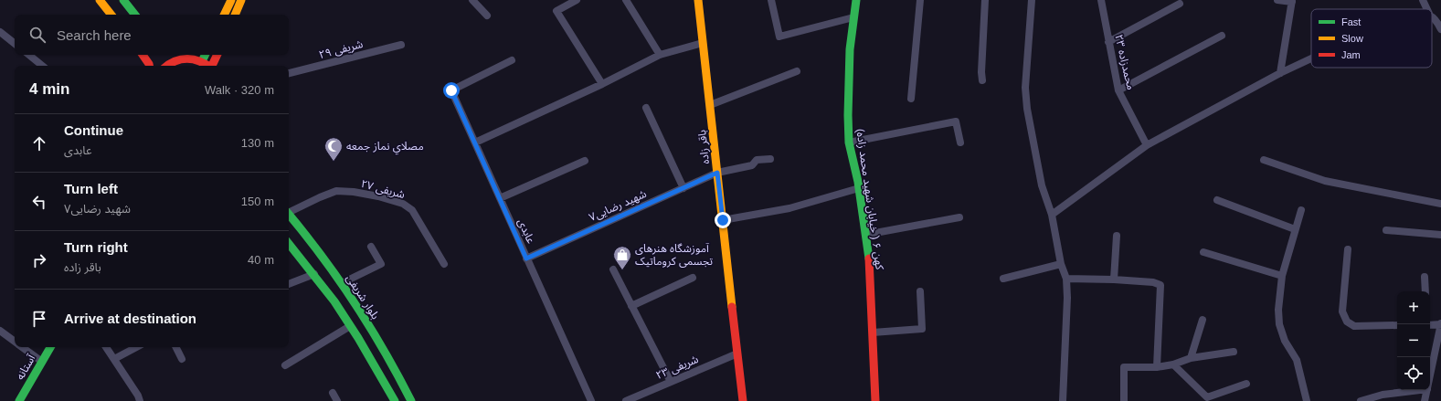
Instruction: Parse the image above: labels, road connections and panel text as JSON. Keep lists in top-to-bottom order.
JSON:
{
  "streets": {
    "street": [
      "شریفی ۲۹",
      "محمدزاده ۲۳",
      "باقر زاده",
      "شریفی ۲۷",
      "کهن ۶ ( خیابان شهید محمد زاده)",
      "شهید رضایی۷",
      "عابدی",
      "بلوار شریفی",
      "آستانه",
      "شریفی ۲۳"
    ]
  },
  "crossings": [
    ["باقر زاده", "شهید رضایی۷"],
    ["باقر زاده", "شریفی ۲۳"],
    ["شهید رضایی۷", "عابدی"]
  ],
  "places": {
    "mosque": ["مصلاي نماز جمعه"],
    "shop": ["آموزشگاه هنرهای تجسمی کروماتیک"]
  },
  "legend": ["Fast", "Slow", "Jam"],
  "page": {
    "search": "Search here",
    "heading": ["4 min", "Walk · 320 m"],
    "list": [
      ["Continue", "عابدی", "130 m"],
      ["Turn left", "شهید رضایی۷", "150 m"],
      ["Turn right", "باقر زاده", "40 m"],
      "Arrive at destination"
    ],
    "map_buttons": ["+", "−"]
  }
}
